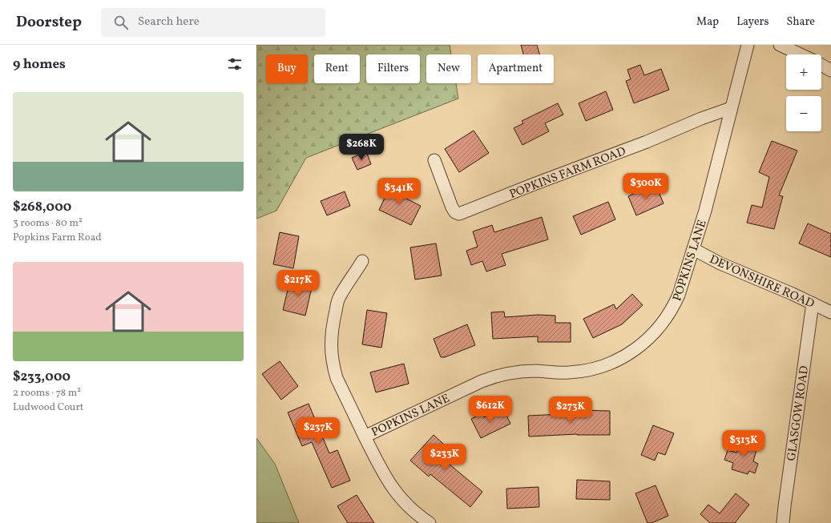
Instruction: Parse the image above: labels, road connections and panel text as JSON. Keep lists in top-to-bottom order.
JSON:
{
  "streets": {
    "street": [
      "POPKINS FARM ROAD",
      "POPKINS LANE",
      "DEVONSHIRE ROAD",
      "GLASGOW ROAD"
    ]
  },
  "crossings": [
    ["POPKINS FARM ROAD", "POPKINS LANE"],
    ["POPKINS LANE", "DEVONSHIRE ROAD"],
    ["DEVONSHIRE ROAD", "GLASGOW ROAD"]
  ],
  "page": {
    "header": "Doorstep",
    "search": "Search here",
    "nav": ["Map", "Layers", "Share"],
    "heading": "9 homes",
    "map_buttons": ["+", "−"],
    "chip": [
      "Buy",
      "Rent",
      "Filters",
      "New",
      "Apartment"
    ],
    "list": [
      {
        "name": "$268,000",
        "note": "3 rooms · 80 m² · Popkins Farm Road"
      },
      {
        "name": "$233,000",
        "note": "2 rooms · 78 m² · Ludwood Court"
      }
    ],
    "price": [
      "$268K",
      "$300K",
      "$341K",
      "$217K",
      "$612K",
      "$273K",
      "$237K",
      "$313K",
      "$233K"
    ]
  }
}
